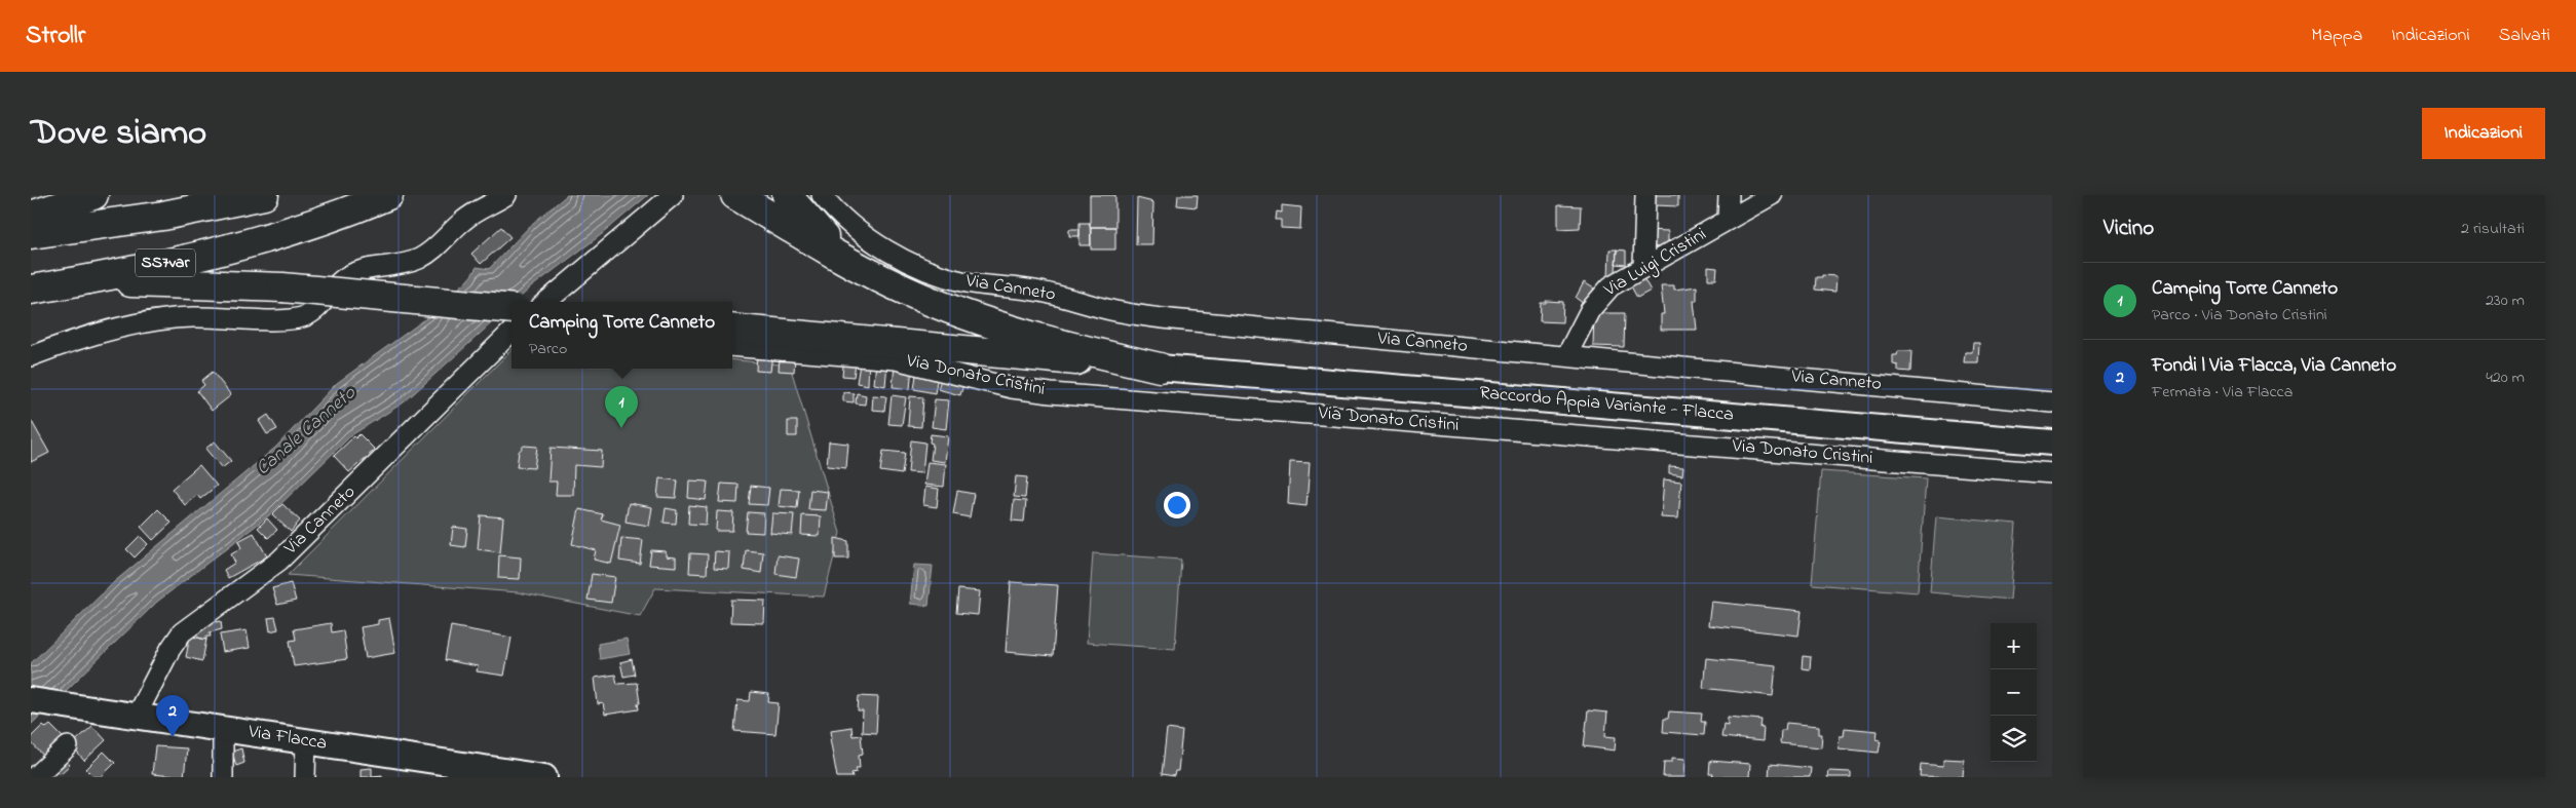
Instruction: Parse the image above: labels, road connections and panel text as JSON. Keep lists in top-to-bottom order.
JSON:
{
  "streets": {
    "highway": ["SS7var"],
    "main road": ["Raccordo Appia Variante - Flacca", "Via Flacca"],
    "street": ["Via Luigi Cristini", "Via Canneto", "Via Donato Cristini"]
  },
  "crossings": [
    ["Via Luigi Cristini", "Via Canneto"],
    ["Via Canneto", "Via Flacca"]
  ],
  "water": ["Canale Canneto"],
  "page": {
    "header": "Strollr",
    "nav": ["Mappa", "Indicazioni", "Salvati"],
    "title": "Dove siamo",
    "buttons": "Indicazioni",
    "heading": ["Vicino", "2 risultati"],
    "list": [
      {
        "mark": "1",
        "name": "Camping Torre Canneto",
        "note": "Parco · Via Donato Cristini",
        "value": "230 m"
      },
      {
        "mark": "2",
        "name": "Fondi | Via Flacca, Via Canneto",
        "note": "Fermata · Via Flacca",
        "value": "420 m"
      }
    ],
    "popup": ["Camping Torre Canneto", "Parco"],
    "pins": ["1", "2"],
    "map_buttons": ["+", "−"]
  }
}
